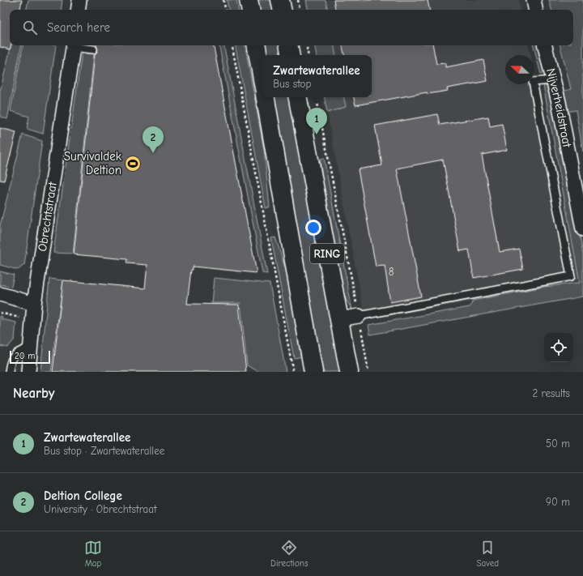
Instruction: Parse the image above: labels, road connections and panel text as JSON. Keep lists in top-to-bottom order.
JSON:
{
  "streets": {
    "main road": ["RING"],
    "street": ["Nijverheidstraat", "Obrechtstraat"]
  },
  "places": {
    "sports": ["Survivaldek Deltion"]
  },
  "house_numbers": ["8"],
  "scale_bar": "20 m",
  "north": "left",
  "page": {
    "search": "Search here",
    "popup": ["Zwartewaterallee", "Bus stop"],
    "pins": ["1", "2"],
    "scale": "20 m",
    "heading": ["Nearby", "2 results"],
    "list": [
      {
        "mark": "1",
        "name": "Zwartewaterallee",
        "note": "Bus stop · Zwartewaterallee",
        "value": "50 m"
      },
      {
        "mark": "2",
        "name": "Deltion College",
        "note": "University · Obrechtstraat",
        "value": "90 m"
      }
    ],
    "nav": ["Map", "Directions", "Saved"]
  }
}
